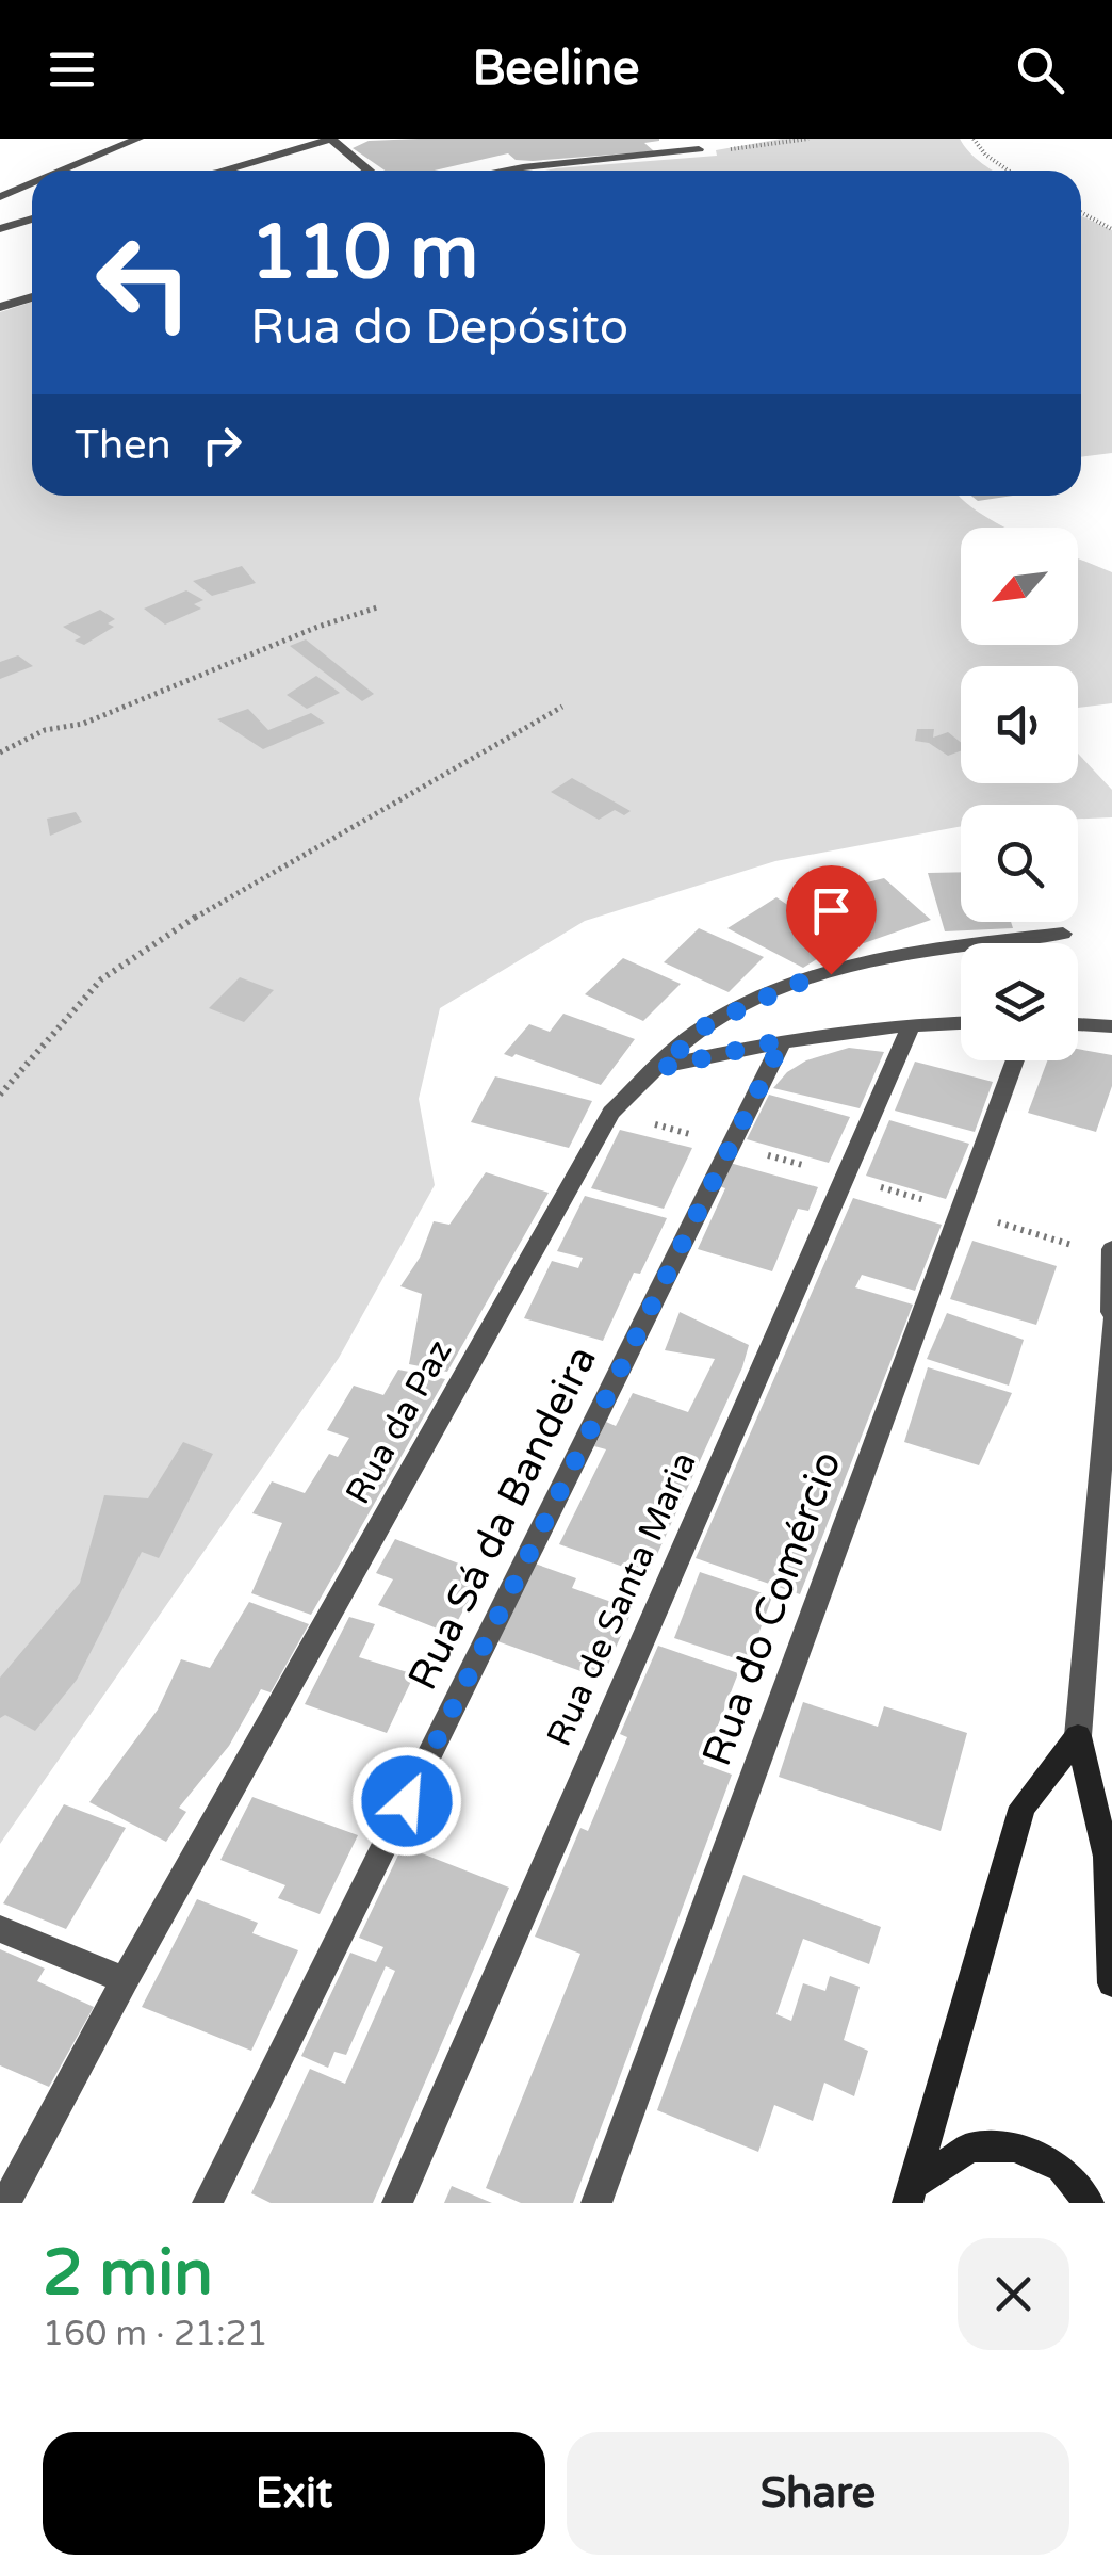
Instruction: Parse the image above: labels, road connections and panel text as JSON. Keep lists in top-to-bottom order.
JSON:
{
  "streets": {
    "street": [
      "Rua da Paz",
      "Rua Sá da Bandeira",
      "Rua de Santa Maria",
      "Rua do Comércio"
    ]
  },
  "north": "bottom left",
  "page": {
    "header": "Beeline",
    "turn": ["110 m", "Rua do Depósito"],
    "then": "Then",
    "heading": ["2 min", "160 m · 21:21"],
    "buttons": ["Exit", "Share"]
  }
}
